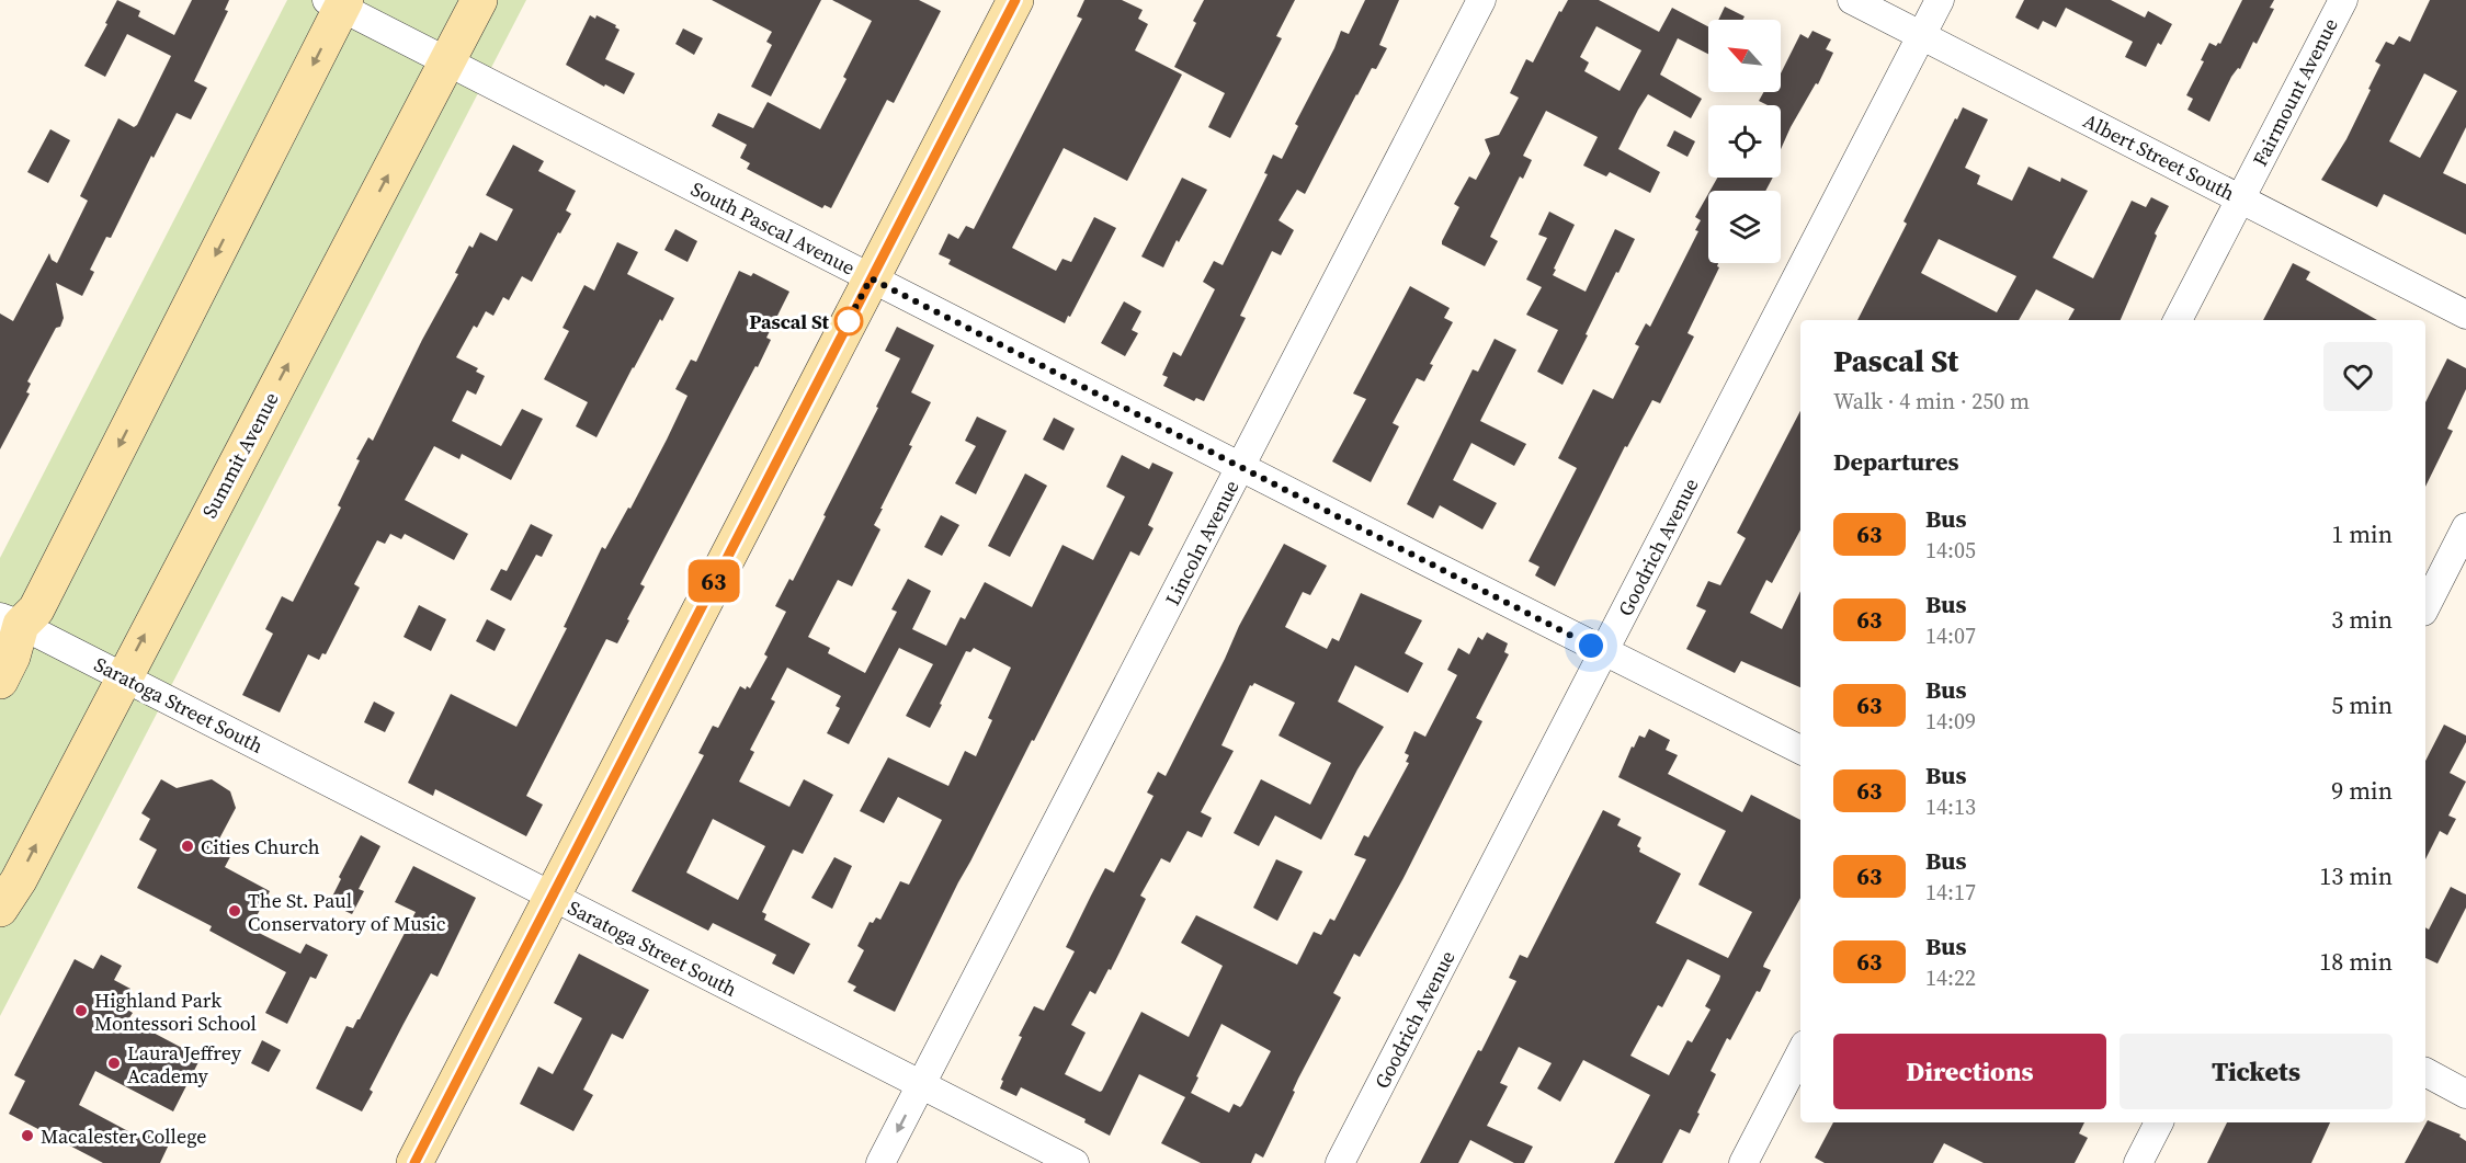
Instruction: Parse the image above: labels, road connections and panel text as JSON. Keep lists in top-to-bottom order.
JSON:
{
  "streets": {
    "street": [
      "Fairmount Avenue",
      "Albert Street South",
      "South Pascal Avenue",
      "Summit Avenue",
      "Lincoln Avenue",
      "Goodrich Avenue",
      "Saratoga Street South"
    ]
  },
  "crossings": [
    ["Fairmount Avenue", "Albert Street South"],
    ["Albert Street South", "Goodrich Avenue"],
    ["South Pascal Avenue", "Summit Avenue"],
    ["South Pascal Avenue", "Lincoln Avenue"],
    ["South Pascal Avenue", "Goodrich Avenue"],
    ["Summit Avenue", "Saratoga Street South"],
    ["Lincoln Avenue", "Saratoga Street South"]
  ],
  "places": [
    "Pascal St",
    "Cities Church",
    "The St. Paul Conservatory of Music",
    "Highland Park Montessori School",
    "Laura Jeffrey Academy",
    "Macalester College"
  ],
  "lines": ["bus line 63"],
  "north": "top left",
  "page": {
    "on_map": "63",
    "heading": [
      ["Pascal St", "Walk · 4 min · 250 m"],
      "Departures"
    ],
    "list": [
      {
        "mark": "63",
        "name": "Bus",
        "note": "14:05",
        "value": "1 min"
      },
      {
        "mark": "63",
        "name": "Bus",
        "note": "14:07",
        "value": "3 min"
      },
      {
        "mark": "63",
        "name": "Bus",
        "note": "14:09",
        "value": "5 min"
      },
      {
        "mark": "63",
        "name": "Bus",
        "note": "14:13",
        "value": "9 min"
      },
      {
        "mark": "63",
        "name": "Bus",
        "note": "14:17",
        "value": "13 min"
      },
      {
        "mark": "63",
        "name": "Bus",
        "note": "14:22",
        "value": "18 min"
      }
    ],
    "buttons": ["Directions", "Tickets"]
  }
}
